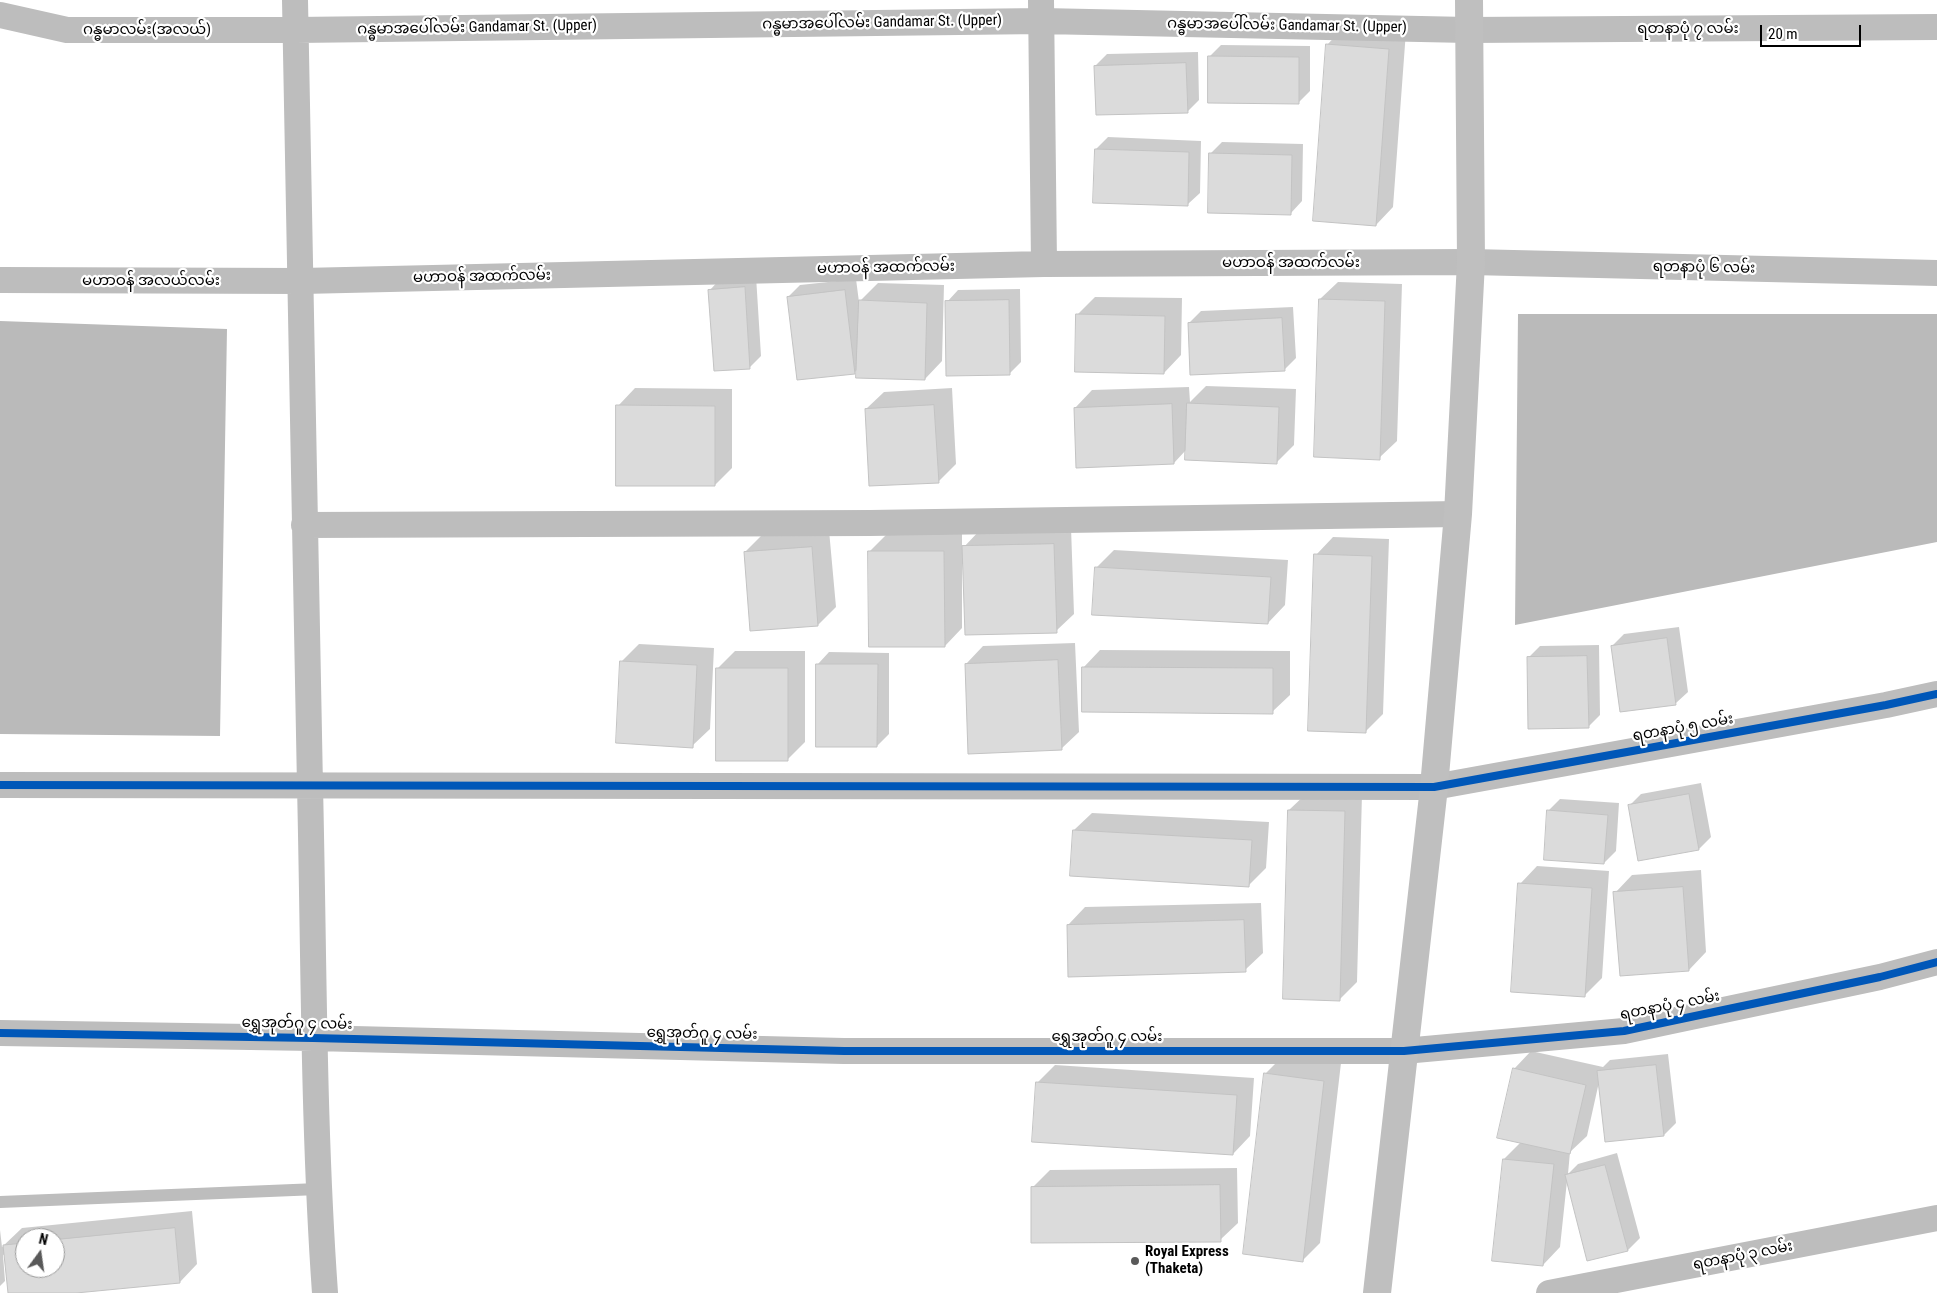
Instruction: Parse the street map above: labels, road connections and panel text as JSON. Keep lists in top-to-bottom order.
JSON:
{
  "streets": {
    "street": [
      "ဂန္ဓမာအပေါ်လမ်း Gandamar St. (Upper)",
      "ရတနာပုံ ၇ လမ်း",
      "ဂန္ဓမာလမ်း(အလယ်)",
      "မဟာဝန် အထက်လမ်း",
      "ရတနာပုံ ၆ လမ်း",
      "မဟာဝန် အလယ်လမ်း",
      "ရတနာပုံ ၅ လမ်း",
      "ရတနာပုံ ၄ လမ်း",
      "ရွှေအုတ်ဂူ ၄ လမ်း",
      "ရတနာပုံ ၃ လမ်း"
    ]
  },
  "crossings": [
    ["ဂန္ဓမာအပေါ်လမ်း Gandamar St. (Upper)", "ရတနာပုံ ၇ လမ်း"],
    ["ဂန္ဓမာအပေါ်လမ်း Gandamar St. (Upper)", "ဂန္ဓမာလမ်း(အလယ်)"],
    ["မဟာဝန် အထက်လမ်း", "ရတနာပုံ ၆ လမ်း"],
    ["မဟာဝန် အထက်လမ်း", "မဟာဝန် အလယ်လမ်း"],
    ["ရတနာပုံ ၄ လမ်း", "ရွှေအုတ်ဂူ ၄ လမ်း"]
  ],
  "places": ["Royal Express (Thaketa)"],
  "scale_bar": "20 m",
  "north": "top"
}
